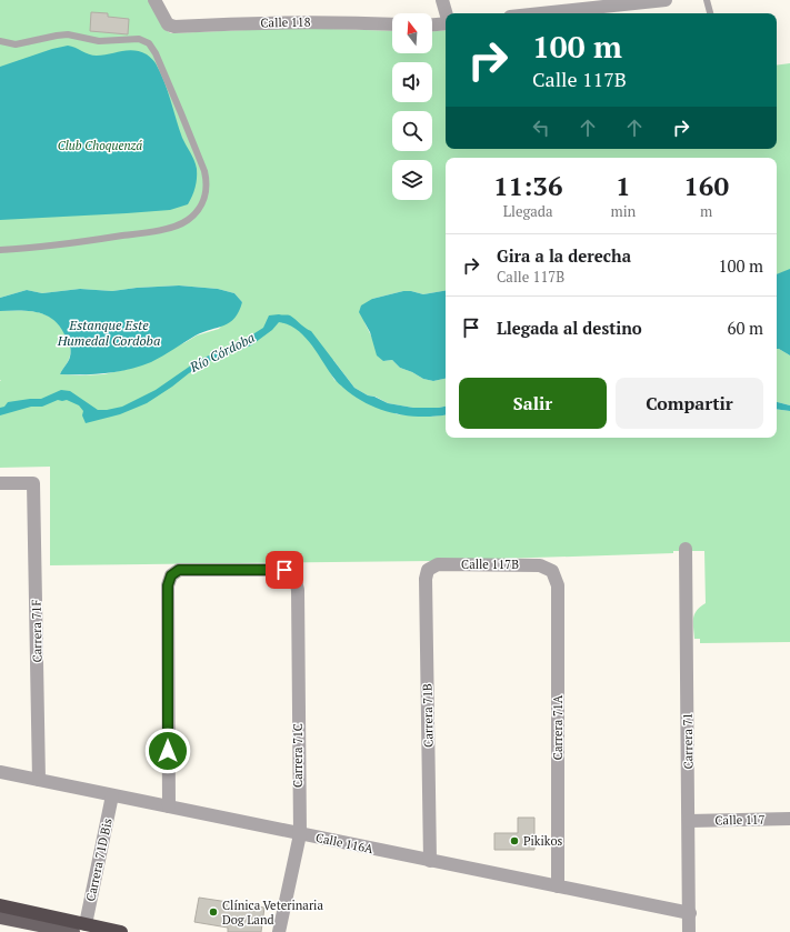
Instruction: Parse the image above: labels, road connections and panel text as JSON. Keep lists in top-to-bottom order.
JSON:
{
  "streets": {
    "street": [
      "Calle 118",
      "Calle 117B",
      "Carrera 71F",
      "Carrera 71B",
      "Carrera 71A",
      "Carrera 71",
      "Carrera 71C",
      "Calle 117",
      "Calle 116A",
      "Carrera 71D Bis"
    ]
  },
  "crossings": [
    ["Calle 117B", "Carrera 71B"],
    ["Calle 117B", "Carrera 71A"],
    ["Carrera 71F", "Calle 116A"],
    ["Carrera 71B", "Calle 116A"],
    ["Carrera 71A", "Calle 116A"],
    ["Carrera 71", "Calle 117"],
    ["Carrera 71", "Calle 116A"],
    ["Carrera 71C", "Calle 116A"],
    ["Calle 116A", "Carrera 71D Bis"]
  ],
  "water": ["Estanque Este Humedal Cordoba", "Río Córdoba"],
  "parks": ["Club Choquenzá"],
  "places": ["Pikikos", "Clínica Veterinaria Dog Land"],
  "north": "top",
  "page": {
    "turn": ["100 m", "Calle 117B"],
    "eta": [
      "11:36",
      "Llegada",
      "1",
      "min",
      "160",
      "m"
    ],
    "list": [
      {
        "name": "Gira a la derecha",
        "note": "Calle 117B",
        "value": "100 m"
      },
      {
        "name": "Llegada al destino",
        "value": "60 m"
      }
    ],
    "buttons": ["Salir", "Compartir"]
  }
}
